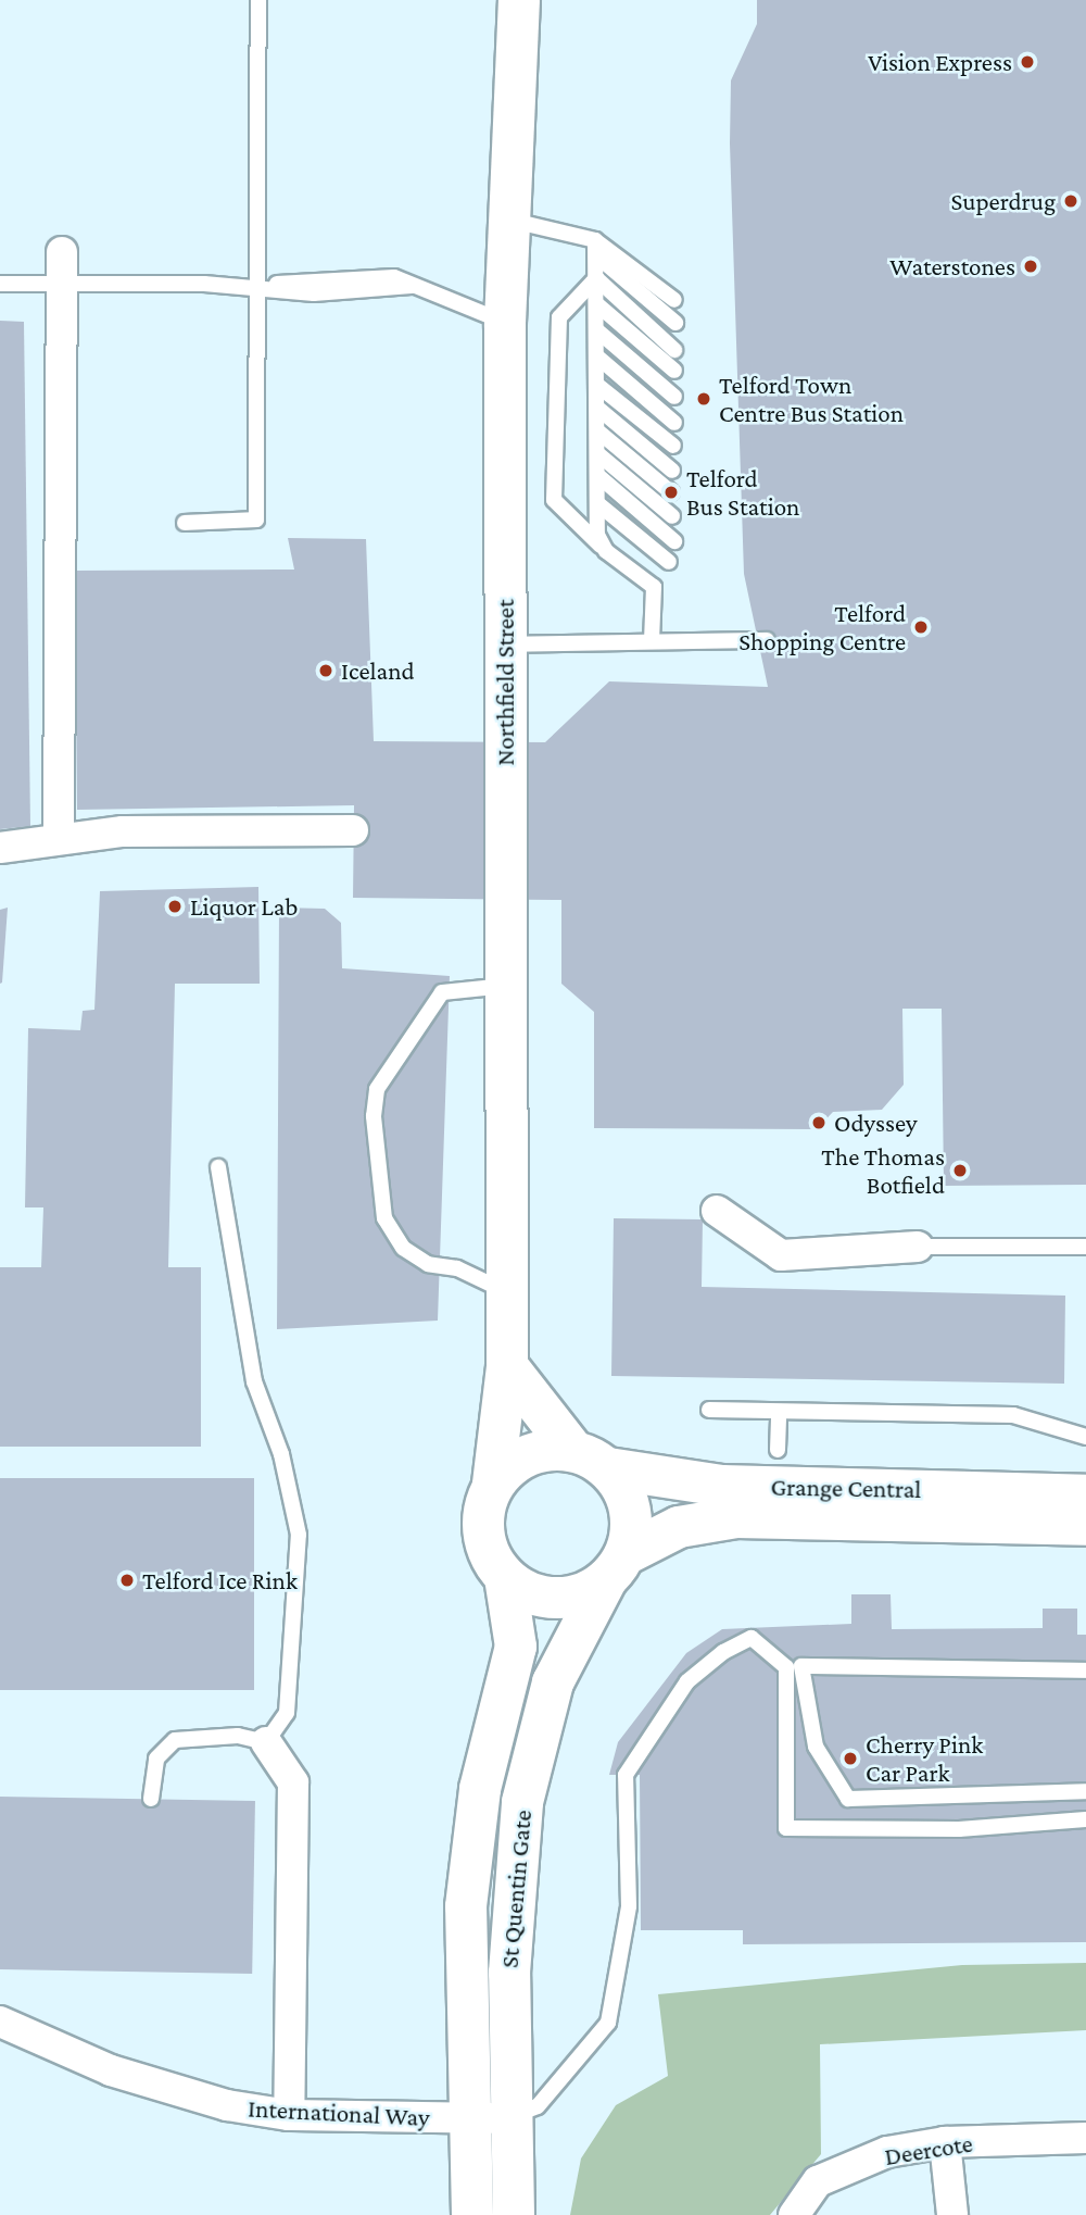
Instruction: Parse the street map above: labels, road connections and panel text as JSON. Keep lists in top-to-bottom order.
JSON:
{
  "streets": {
    "street": [
      "Northfield Street",
      "Grange Central",
      "St Quentin Gate",
      "International Way",
      "Deercote"
    ]
  },
  "crossings": [
    ["Northfield Street", "Grange Central"],
    ["Northfield Street", "St Quentin Gate"],
    ["Grange Central", "St Quentin Gate"],
    ["St Quentin Gate", "International Way"]
  ],
  "places": [
    "Vision Express",
    "Superdrug",
    "Waterstones",
    "Telford Town Centre Bus Station",
    "Telford Bus Station",
    "Telford Shopping Centre",
    "Iceland",
    "Liquor Lab",
    "Odyssey",
    "The Thomas Botfield",
    "Telford Ice Rink",
    "Cherry Pink Car Park"
  ]
}
